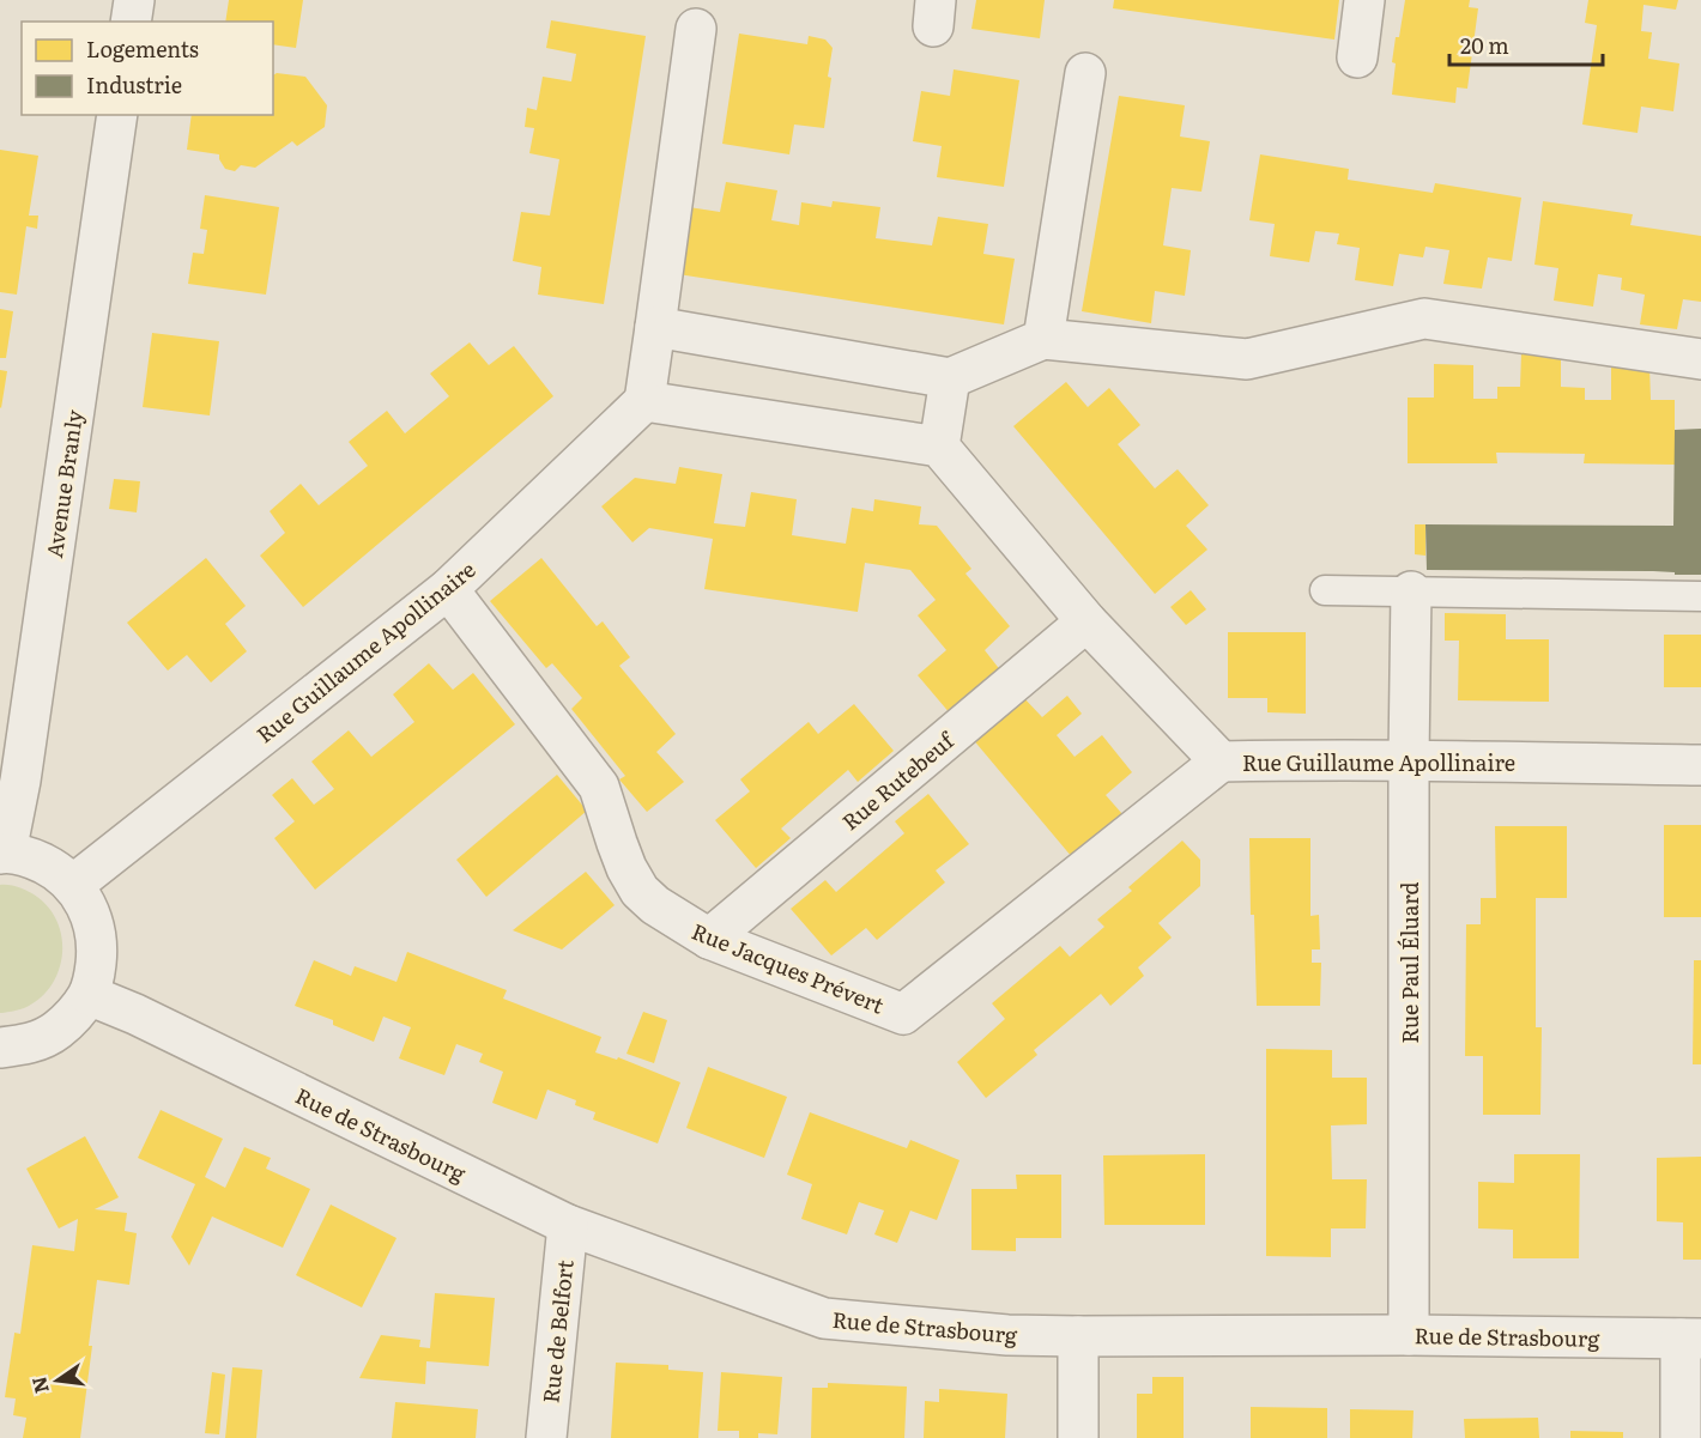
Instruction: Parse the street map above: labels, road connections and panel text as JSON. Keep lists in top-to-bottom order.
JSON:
{
  "streets": {
    "street": [
      "Avenue Branly",
      "Rue Guillaume Apollinaire",
      "Rue Rutebeuf",
      "Rue Paul Éluard",
      "Rue Jacques Prévert",
      "Rue de Strasbourg",
      "Rue de Belfort"
    ]
  },
  "crossings": [
    ["Rue Guillaume Apollinaire", "Rue Rutebeuf"],
    ["Rue Guillaume Apollinaire", "Rue Paul Éluard"],
    ["Rue Guillaume Apollinaire", "Rue Jacques Prévert"],
    ["Rue Rutebeuf", "Rue Jacques Prévert"],
    ["Rue Paul Éluard", "Rue de Strasbourg"],
    ["Rue de Strasbourg", "Rue de Belfort"]
  ],
  "legend": ["Logements", "Industrie"],
  "scale_bar": "20 m",
  "north": "left"
}
